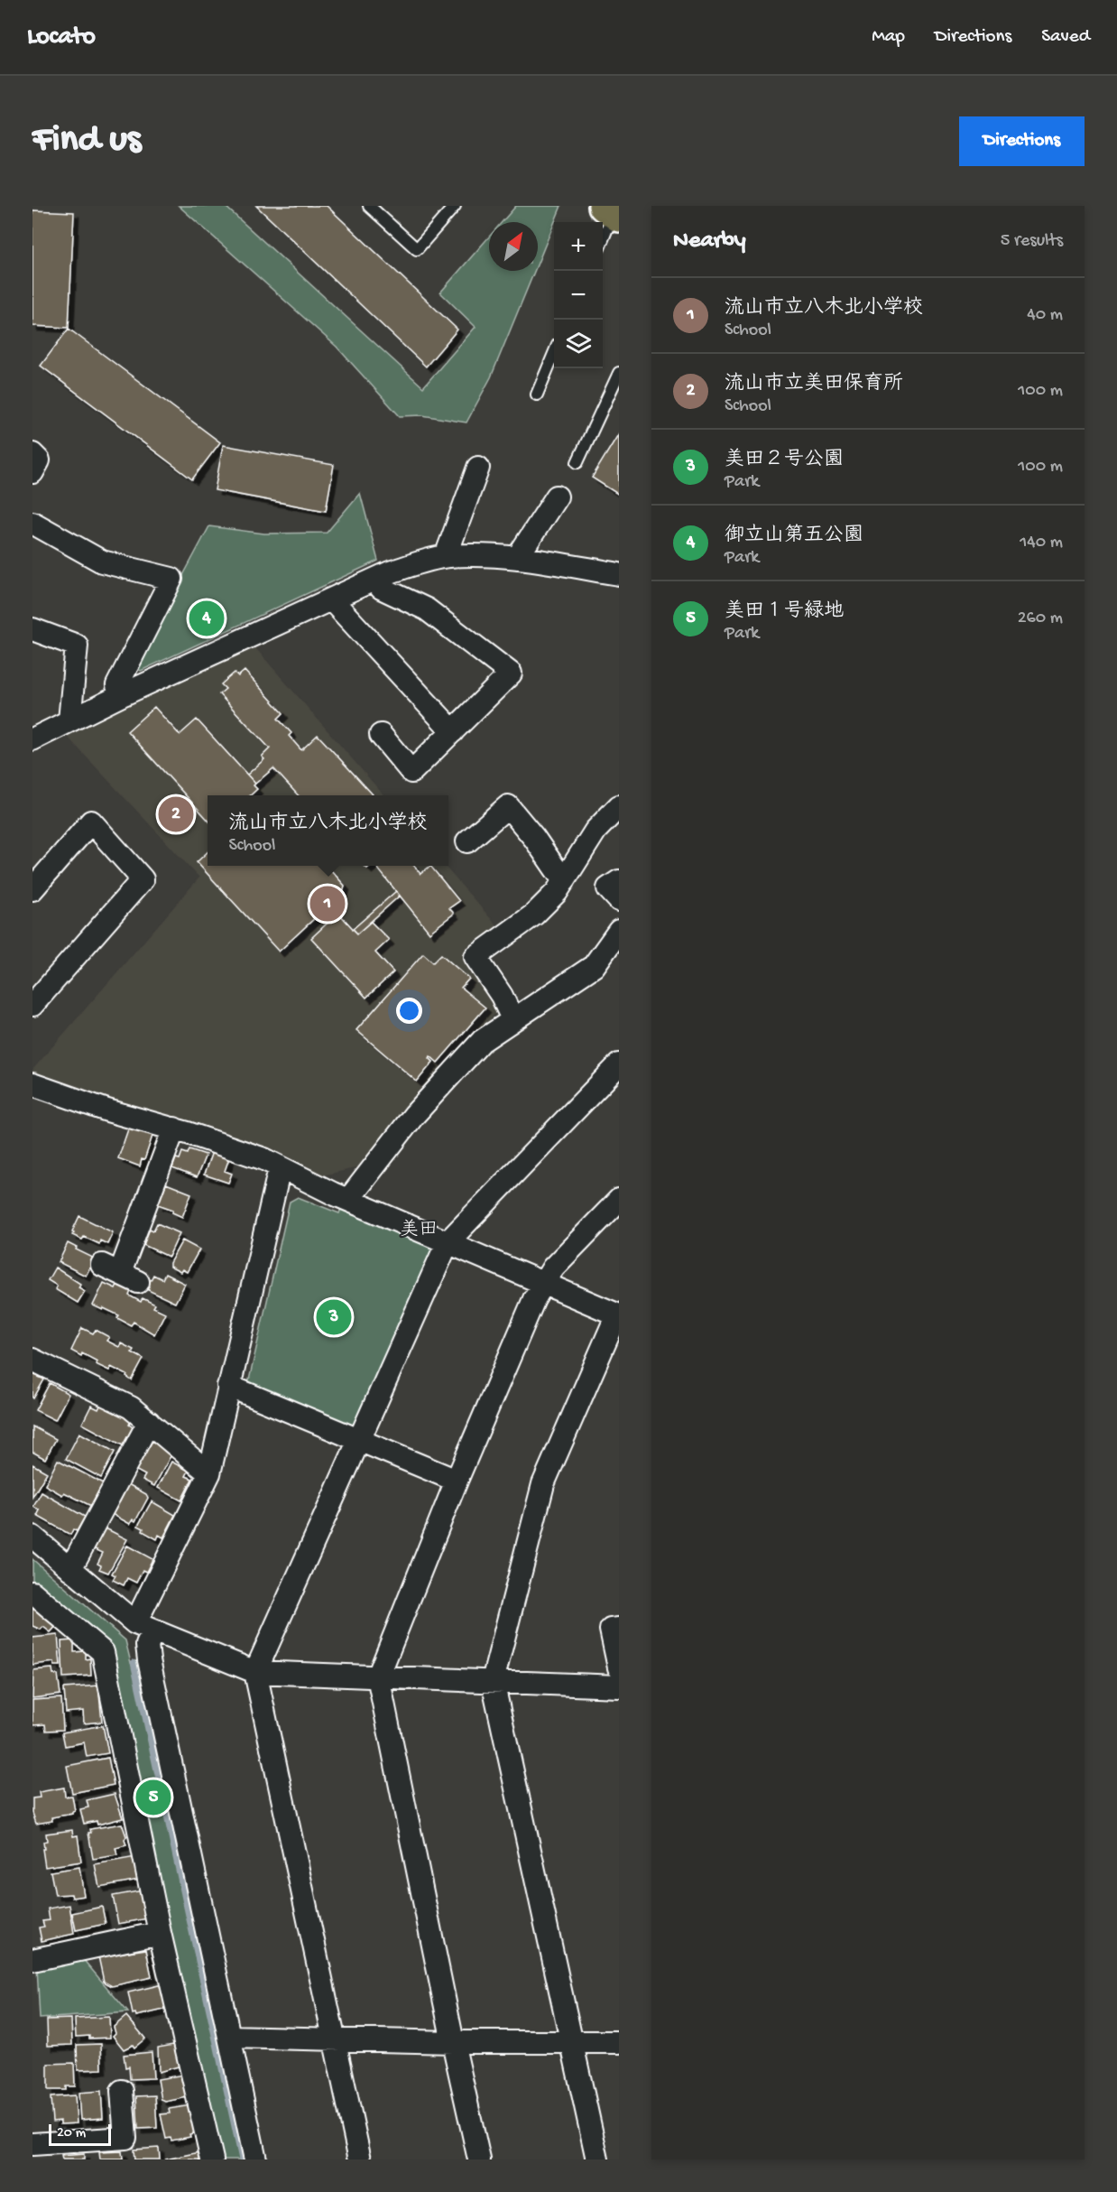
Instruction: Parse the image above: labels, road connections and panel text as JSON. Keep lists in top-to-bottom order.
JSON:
{
  "districts": ["美田"],
  "scale_bar": "20 m",
  "north": "top right",
  "page": {
    "header": "Locato",
    "nav": ["Map", "Directions", "Saved"],
    "buttons": "Directions",
    "title": "Find us",
    "heading": ["Nearby", "5 results"],
    "map_buttons": ["+", "−"],
    "list": [
      {
        "mark": "1",
        "name": "流山市立八木北小学校",
        "note": "School",
        "value": "40 m"
      },
      {
        "mark": "2",
        "name": "流山市立美田保育所",
        "note": "School",
        "value": "100 m"
      },
      {
        "mark": "3",
        "name": "美田２号公園",
        "note": "Park",
        "value": "100 m"
      },
      {
        "mark": "4",
        "name": "御立山第五公園",
        "note": "Park",
        "value": "140 m"
      },
      {
        "mark": "5",
        "name": "美田１号緑地",
        "note": "Park",
        "value": "260 m"
      }
    ],
    "pins": [
      "4",
      "2",
      "1",
      "3",
      "5"
    ],
    "popup": ["流山市立八木北小学校", "School"],
    "scale": "20 m"
  }
}
